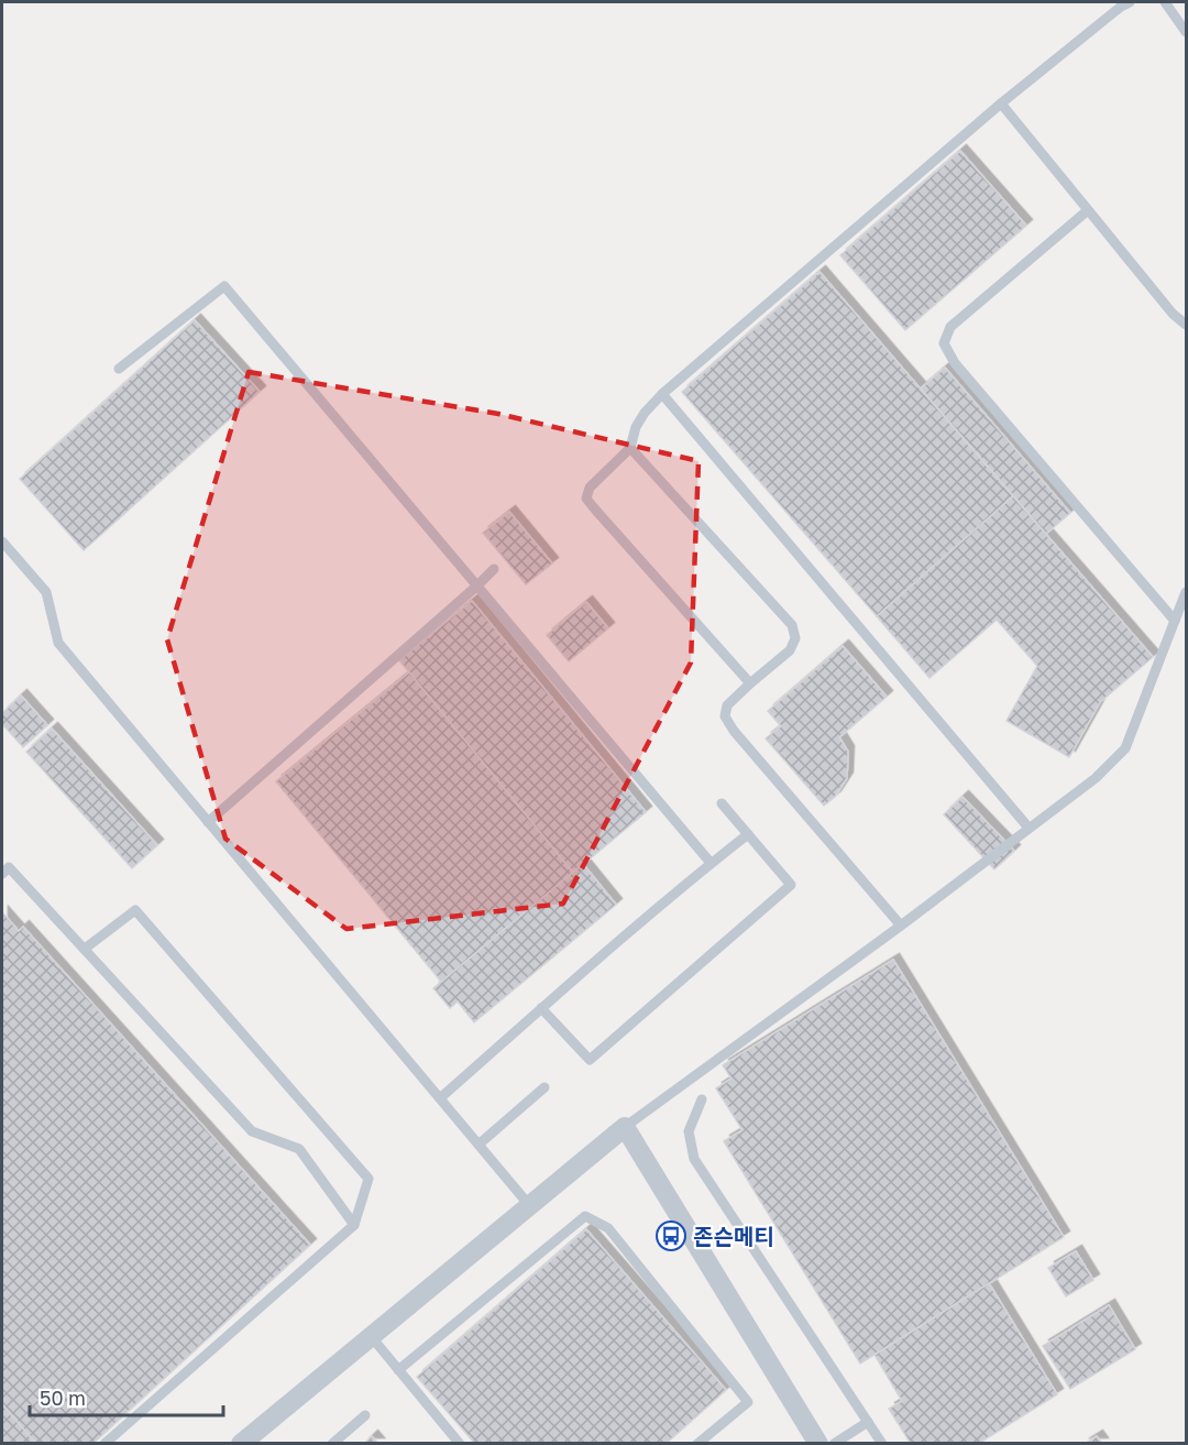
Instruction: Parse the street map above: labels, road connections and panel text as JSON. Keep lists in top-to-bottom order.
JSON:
{
  "places": {
    "bus stop": ["존슨메티"]
  },
  "scale_bar": "50 m"
}
